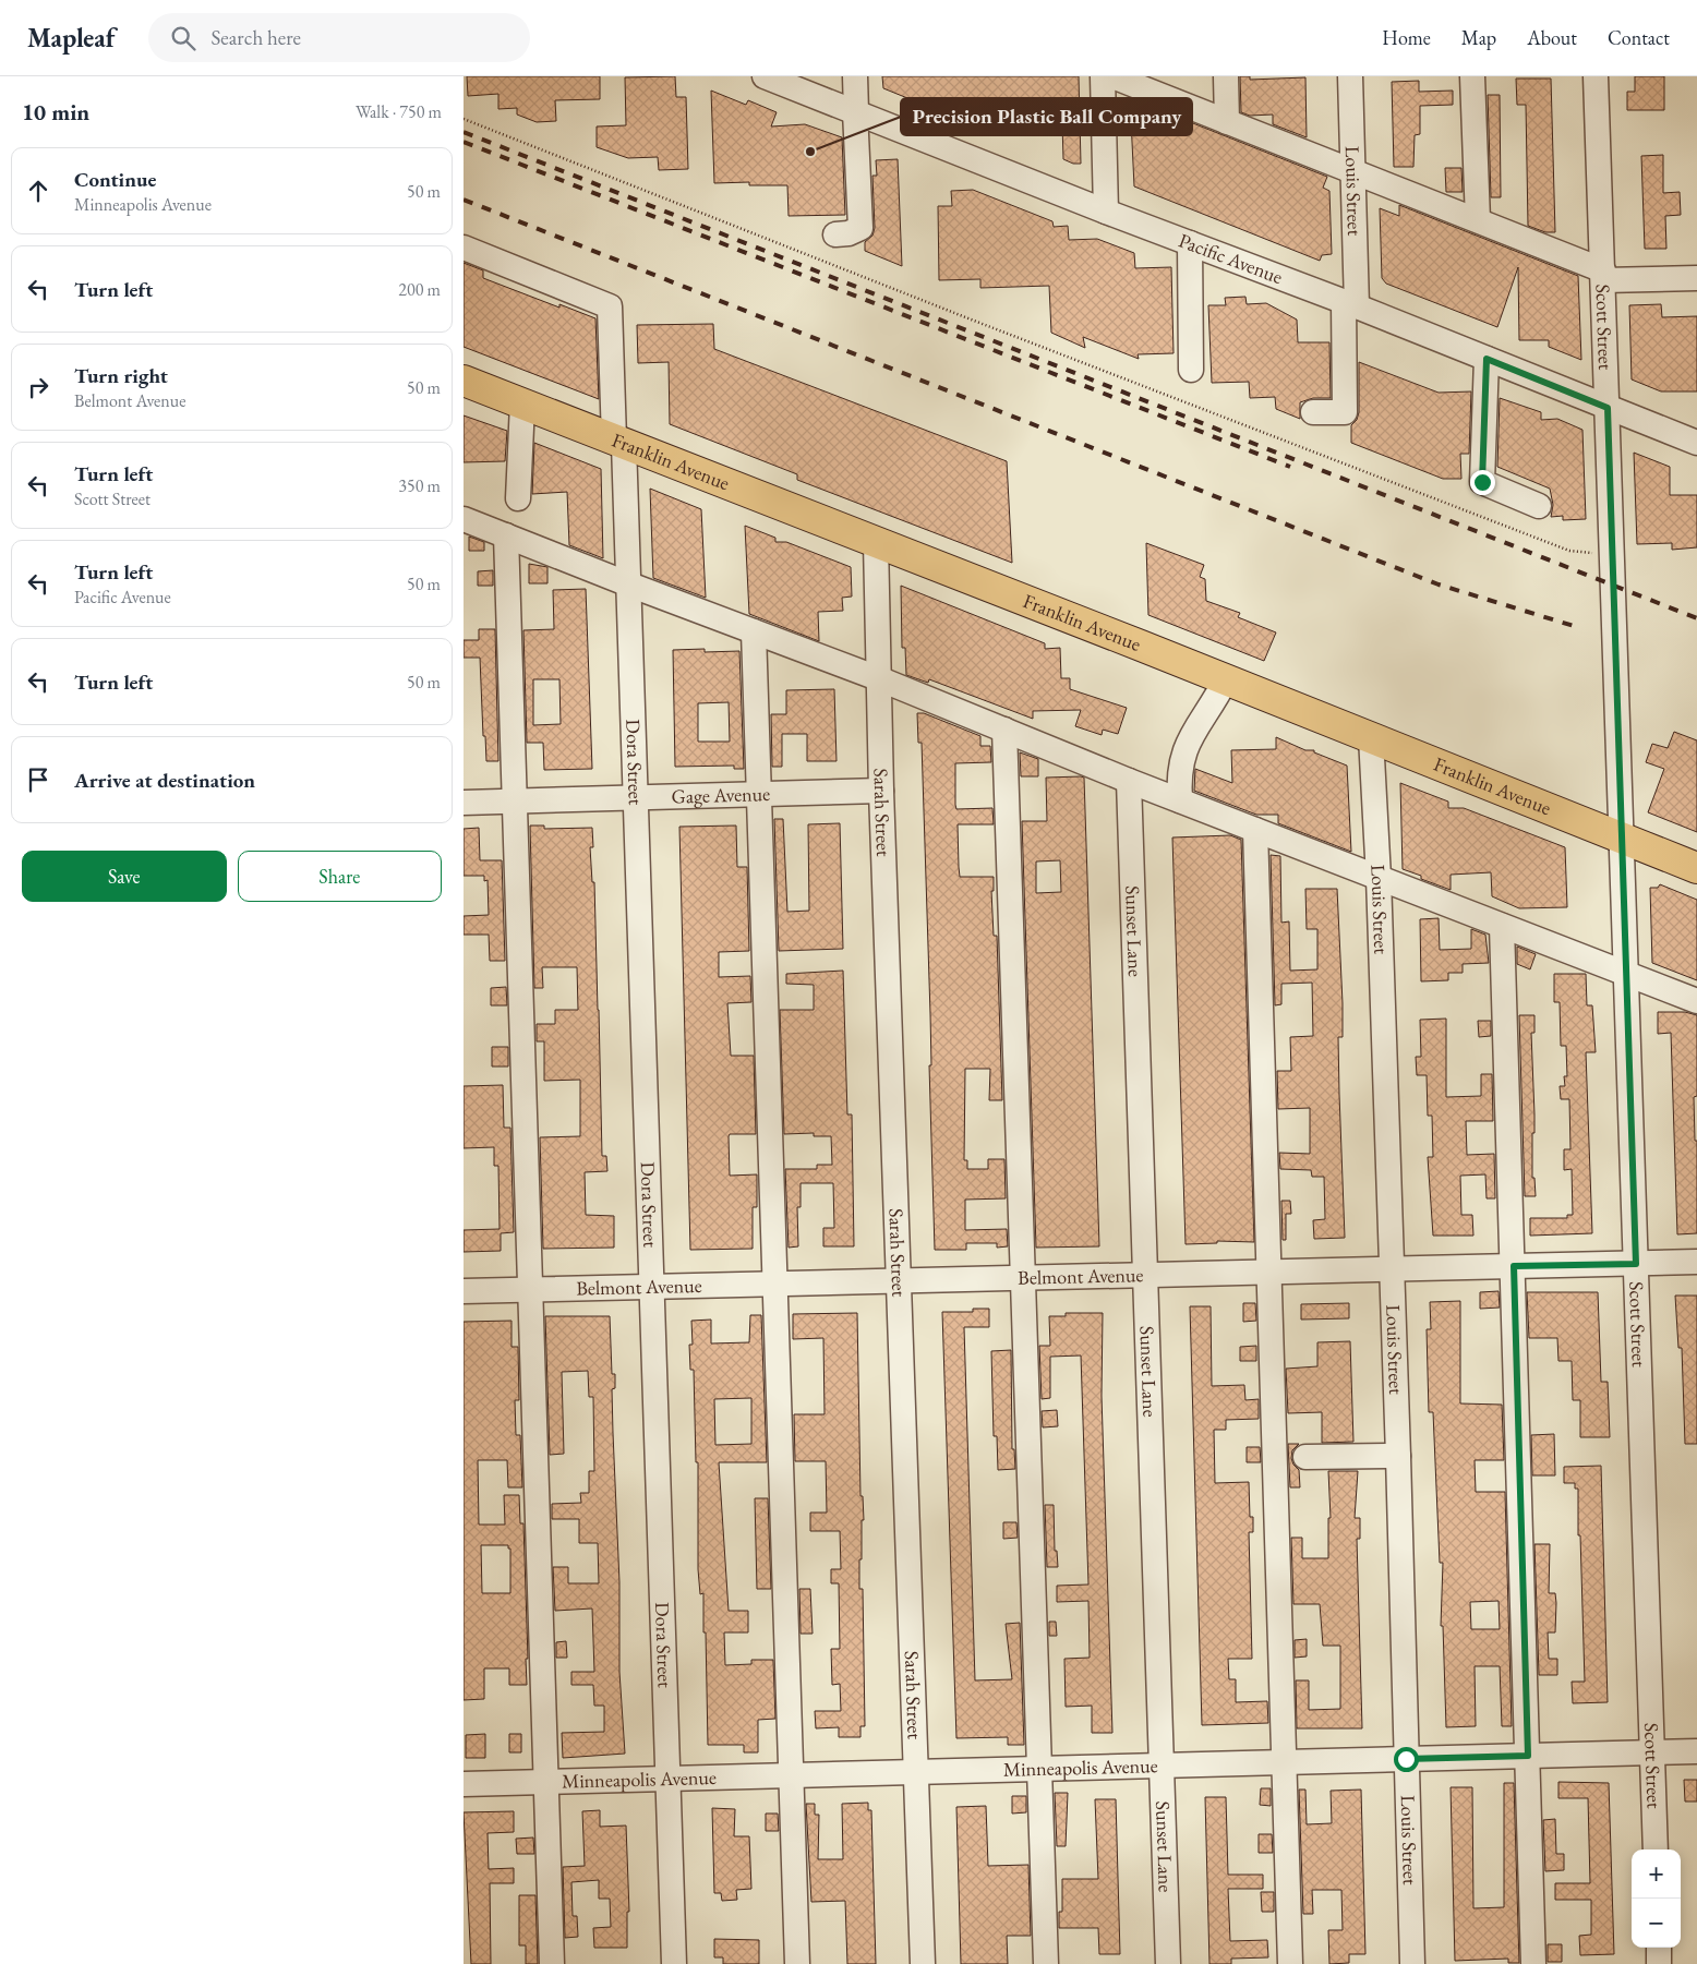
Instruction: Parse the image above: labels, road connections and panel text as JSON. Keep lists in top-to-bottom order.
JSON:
{
  "streets": {
    "main road": ["Franklin Avenue"],
    "street": [
      "Louis Street",
      "Pacific Avenue",
      "Scott Street",
      "Dora Street",
      "Gage Avenue",
      "Sarah Street",
      "Sunset Lane",
      "Belmont Avenue",
      "Minneapolis Avenue"
    ]
  },
  "crossings": [
    ["Louis Street", "Pacific Avenue"],
    ["Louis Street", "Franklin Avenue"],
    ["Louis Street", "Belmont Avenue"],
    ["Louis Street", "Minneapolis Avenue"],
    ["Pacific Avenue", "Scott Street"],
    ["Scott Street", "Franklin Avenue"],
    ["Scott Street", "Belmont Avenue"],
    ["Scott Street", "Minneapolis Avenue"],
    ["Franklin Avenue", "Dora Street"],
    ["Franklin Avenue", "Sarah Street"],
    ["Dora Street", "Gage Avenue"],
    ["Dora Street", "Belmont Avenue"],
    ["Dora Street", "Minneapolis Avenue"],
    ["Gage Avenue", "Sarah Street"],
    ["Sarah Street", "Belmont Avenue"],
    ["Sarah Street", "Minneapolis Avenue"],
    ["Sunset Lane", "Belmont Avenue"],
    ["Sunset Lane", "Minneapolis Avenue"]
  ],
  "places": ["Precision Plastic Ball Company"],
  "page": {
    "header": "Mapleaf",
    "search": "Search here",
    "nav": [
      "Home",
      "Map",
      "About",
      "Contact"
    ],
    "heading": ["10 min", "Walk · 750 m"],
    "list": [
      ["Continue", "Minneapolis Avenue", "50 m"],
      ["Turn left", "200 m"],
      ["Turn right", "Belmont Avenue", "50 m"],
      ["Turn left", "Scott Street", "350 m"],
      ["Turn left", "Pacific Avenue", "50 m"],
      ["Turn left", "50 m"],
      "Arrive at destination"
    ],
    "buttons": ["Save", "Share"],
    "map_buttons": ["+", "−"]
  }
}
